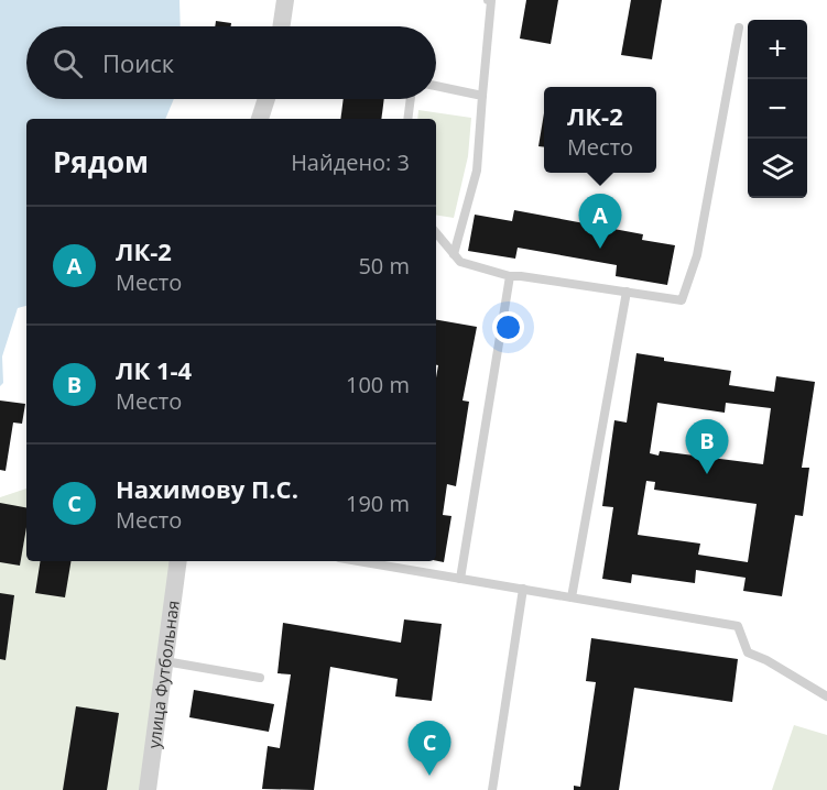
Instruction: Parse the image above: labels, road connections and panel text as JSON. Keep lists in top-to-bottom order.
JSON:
{
  "streets": {
    "street": ["улица Футбольная"]
  },
  "page": {
    "map_buttons": ["+", "−"],
    "search": "Поиск",
    "popup": ["ЛК-2", "Место"],
    "heading": ["Рядом", "Найдено: 3"],
    "pins": ["A", "B", "C"],
    "list": [
      {
        "mark": "A",
        "name": "ЛК-2",
        "note": "Место",
        "value": "50 m"
      },
      {
        "mark": "B",
        "name": "ЛК 1-4",
        "note": "Место",
        "value": "100 m"
      },
      {
        "mark": "C",
        "name": "Нахимову П.С.",
        "note": "Место",
        "value": "190 m"
      }
    ]
  }
}
